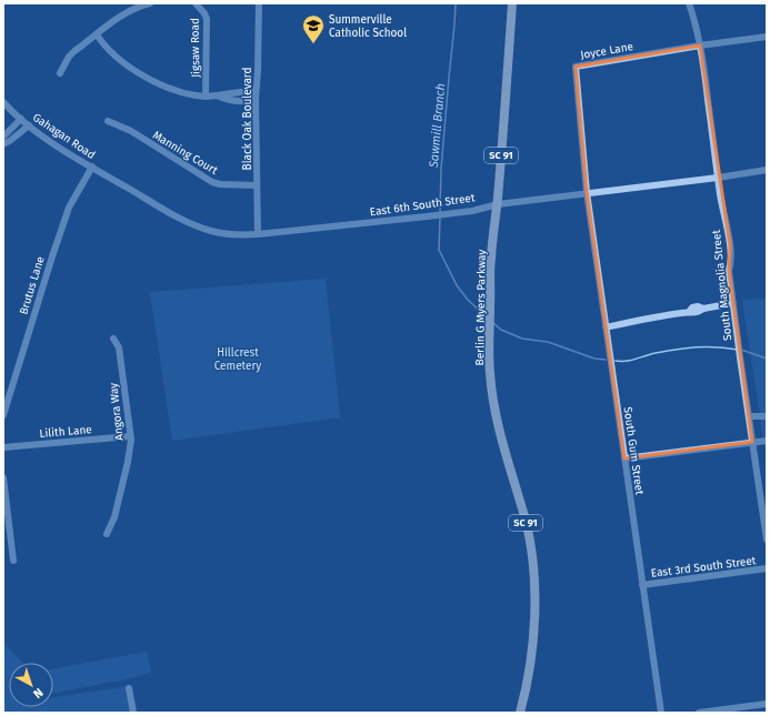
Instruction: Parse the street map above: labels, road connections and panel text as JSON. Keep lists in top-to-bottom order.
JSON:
{
  "streets": {
    "main road": ["SC 91", "Berlin G Myers Parkway"],
    "street": [
      "Jigsaw Road",
      "Joyce Lane",
      "Black Oak Boulevard",
      "Gahagan Road",
      "Manning Court",
      "East 6th South Street",
      "Brutus Lane",
      "South Magnolia Street",
      "Angora Way",
      "Lilith Lane",
      "South Gum Street",
      "East 3rd South Street"
    ]
  },
  "crossings": [
    ["Joyce Lane", "East 6th South Street"],
    ["Joyce Lane", "South Magnolia Street"],
    ["Joyce Lane", "South Gum Street"],
    ["Black Oak Boulevard", "Manning Court"],
    ["Black Oak Boulevard", "East 6th South Street"],
    ["Gahagan Road", "East 6th South Street"],
    ["Gahagan Road", "Brutus Lane"],
    ["East 6th South Street", "Brutus Lane"],
    ["East 6th South Street", "South Magnolia Street"],
    ["East 6th South Street", "Berlin G Myers Parkway"],
    ["East 6th South Street", "South Gum Street"],
    ["Angora Way", "Lilith Lane"],
    ["South Gum Street", "East 3rd South Street"]
  ],
  "water": ["Sawmill Branch"],
  "parks": ["Hillcrest Cemetery"],
  "places": {
    "school or university": ["Summerville Catholic School"]
  },
  "north": "bottom right"
}
